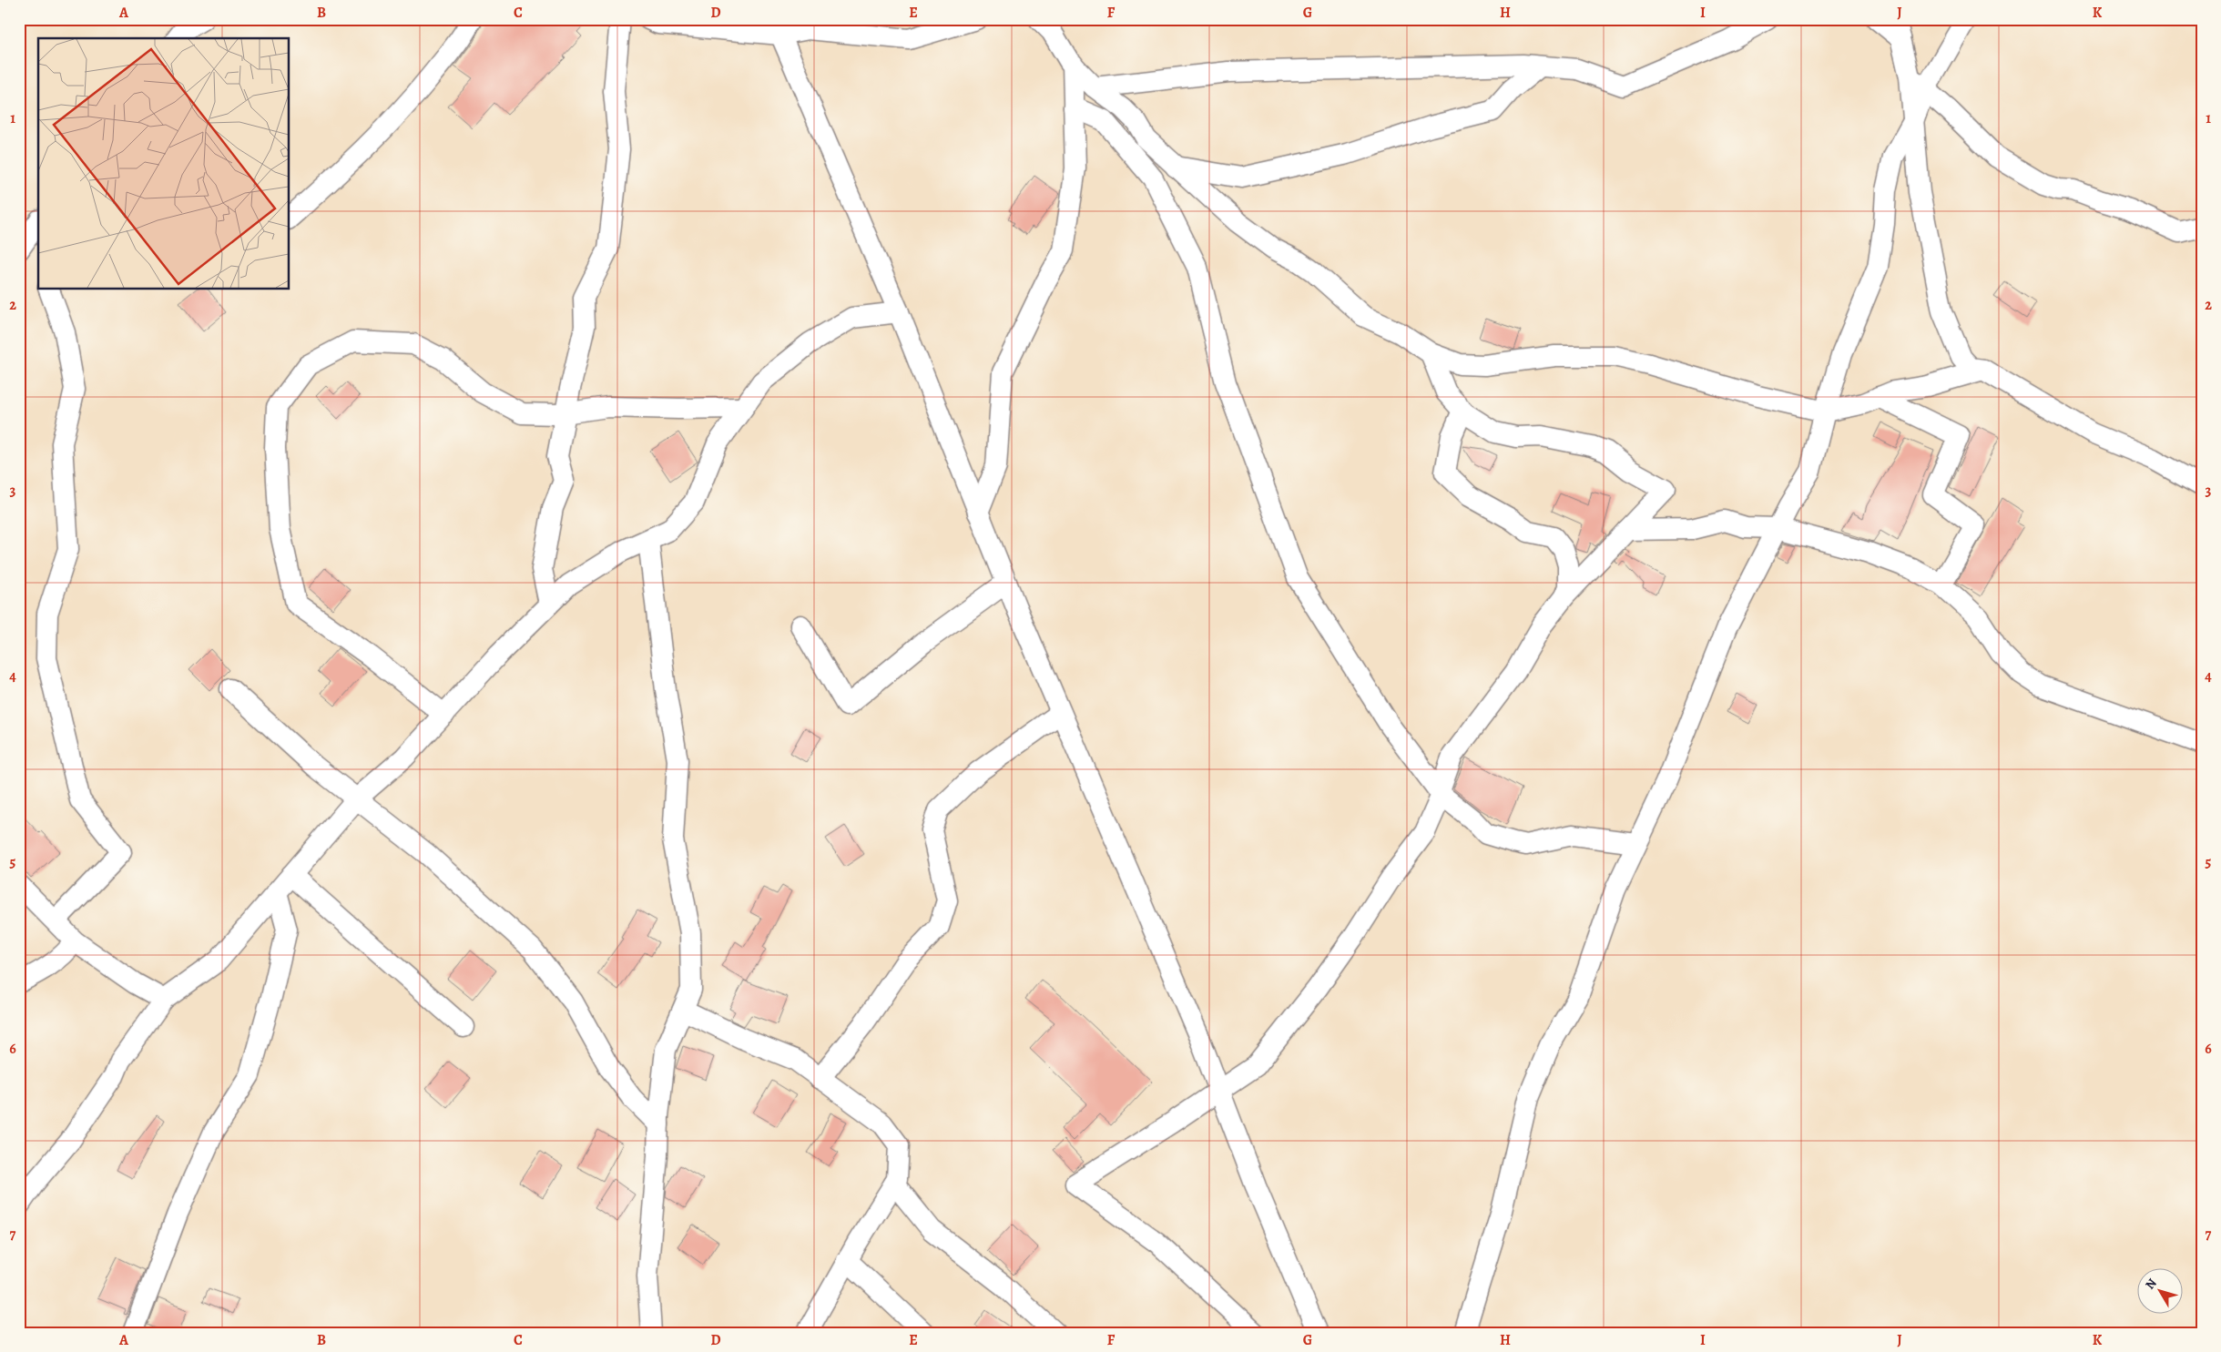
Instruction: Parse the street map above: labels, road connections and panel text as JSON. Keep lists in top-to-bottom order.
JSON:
{
  "north": "top left",
  "grid": {
    "columns": [
      "A",
      "B",
      "C",
      "D",
      "E",
      "F",
      "G",
      "H",
      "I",
      "J",
      "K"
    ],
    "rows": [
      "1",
      "2",
      "3",
      "4",
      "5",
      "6",
      "7"
    ]
  }
}
